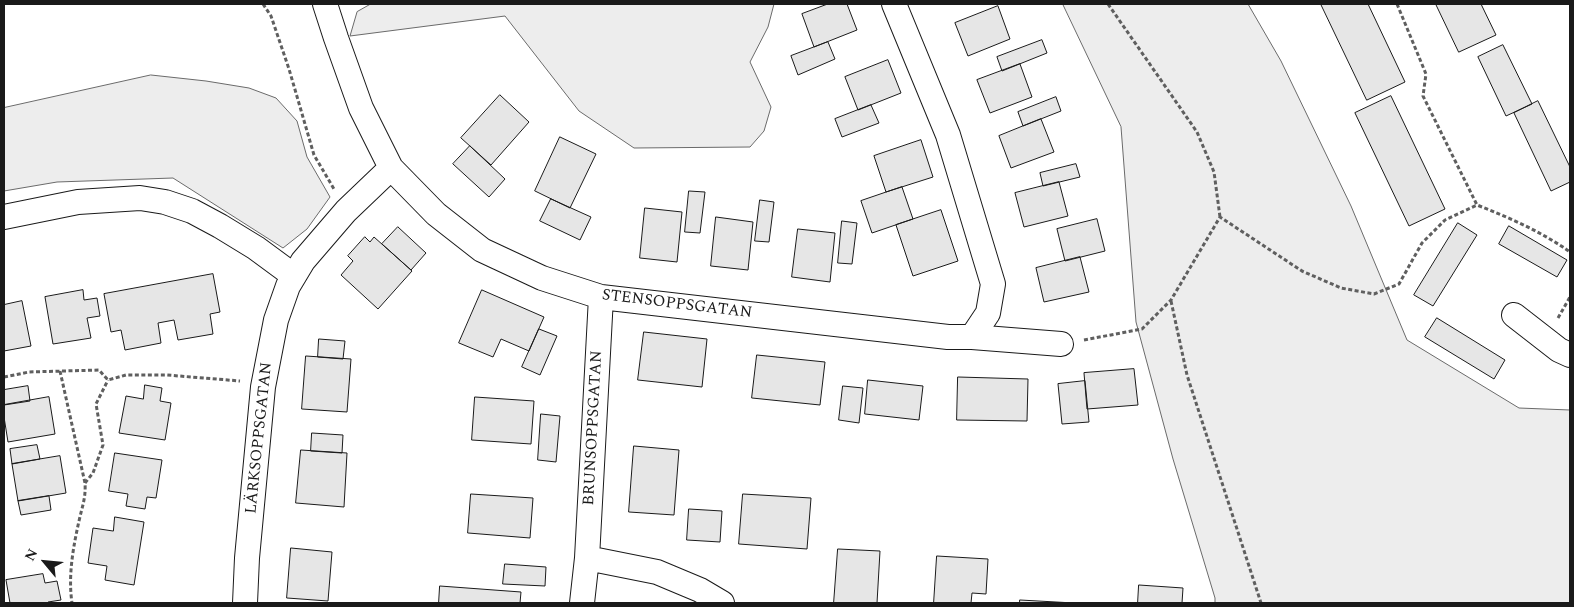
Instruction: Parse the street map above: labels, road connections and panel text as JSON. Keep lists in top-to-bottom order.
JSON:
{
  "streets": {
    "street": ["STENSOPPSGATAN", "BRUNSOPPSGATAN", "LÄRKSOPPSGATAN"]
  },
  "crossings": [
    ["STENSOPPSGATAN", "BRUNSOPPSGATAN"],
    ["STENSOPPSGATAN", "LÄRKSOPPSGATAN"]
  ],
  "north": "top left"
}
